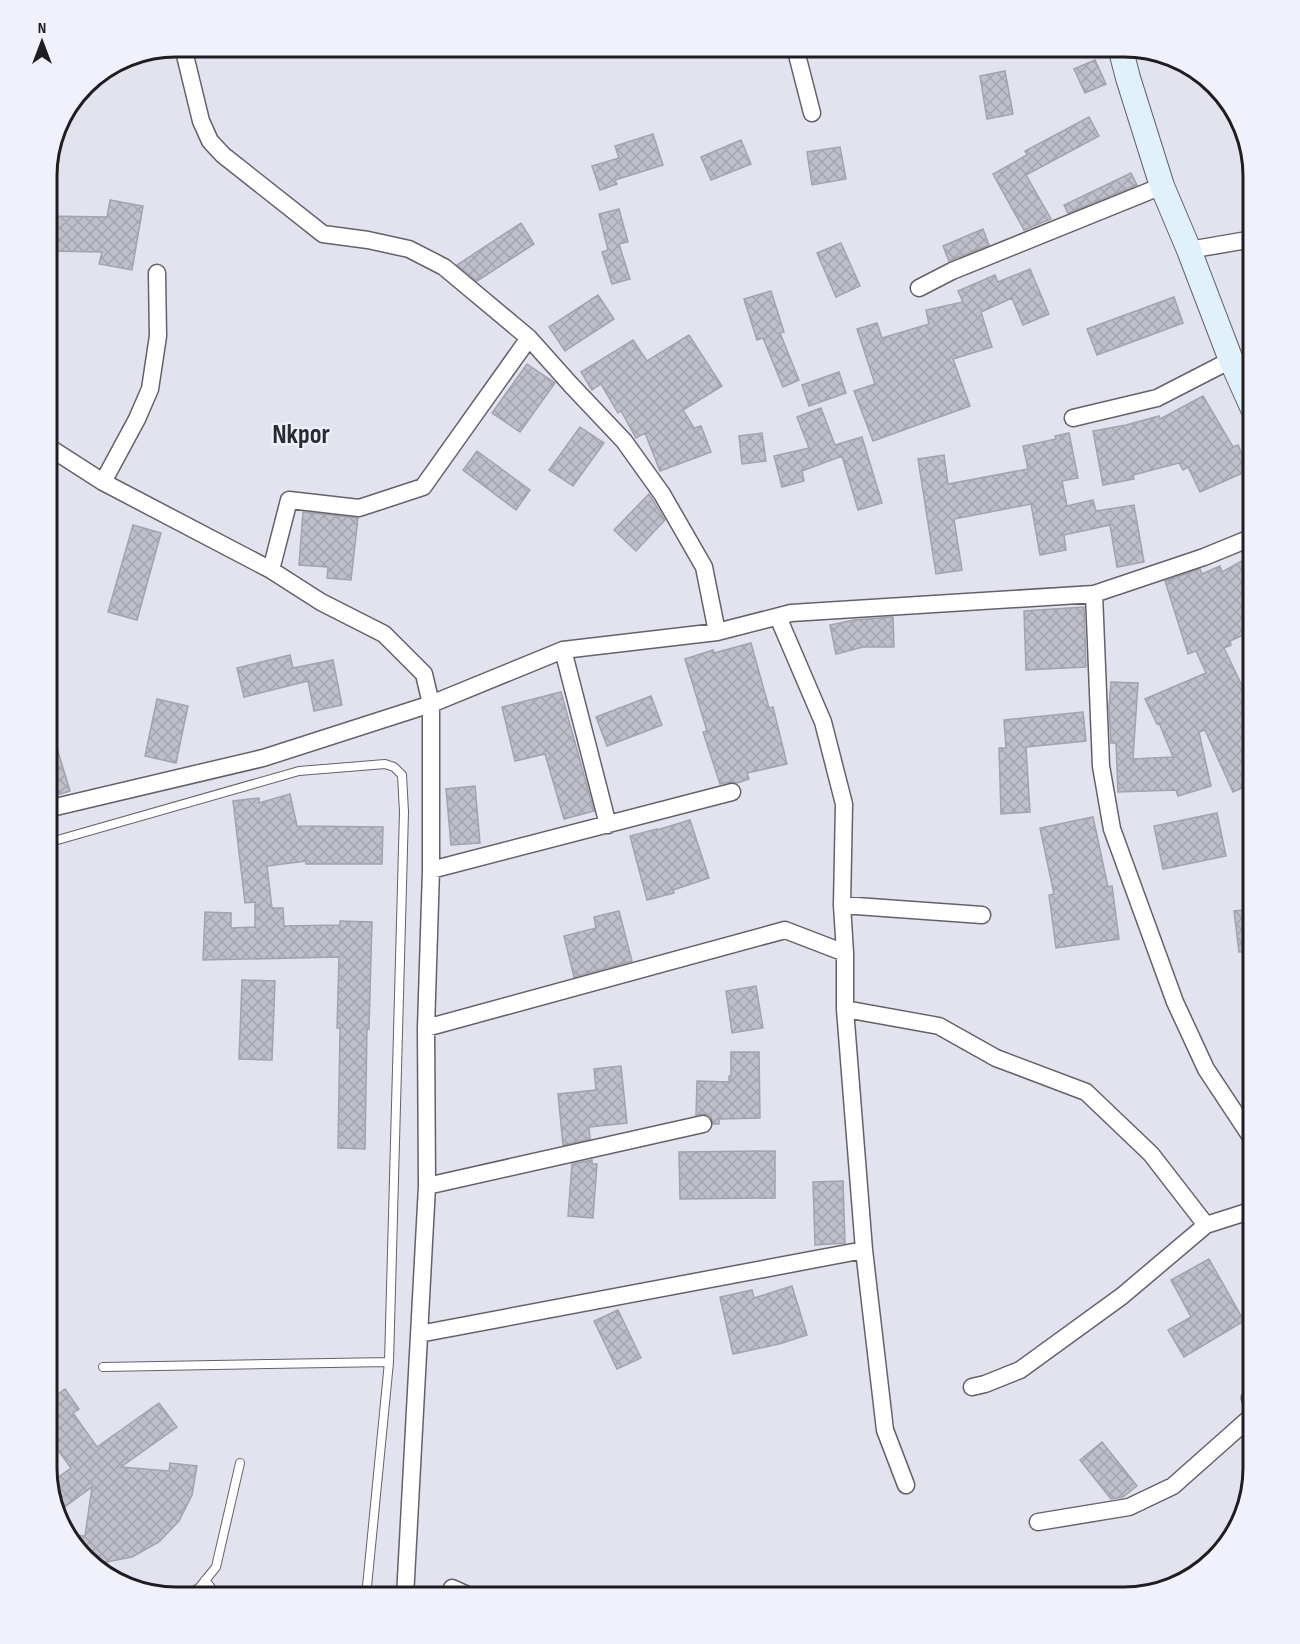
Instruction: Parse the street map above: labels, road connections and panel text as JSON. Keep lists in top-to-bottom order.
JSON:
{
  "districts": ["Nkpor"],
  "north": "top"
}
